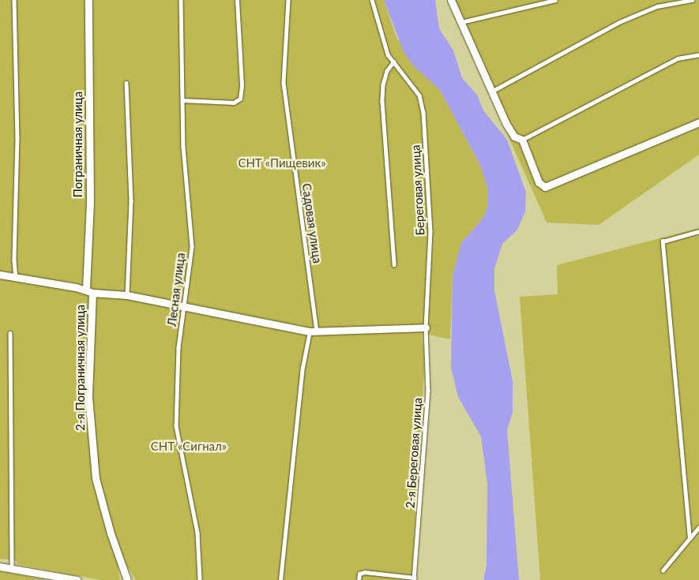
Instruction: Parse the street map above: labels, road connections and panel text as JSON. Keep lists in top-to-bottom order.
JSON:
{
  "streets": {
    "street": ["Пограничная улица", "2-я Пограничная улица"],
    "lane": [
      "Береговая улица",
      "Садовая улица",
      "Лесная улица",
      "2-я Береговая улица"
    ]
  },
  "crossings": [
    ["Пограничная улица", "2-я Пограничная улица"],
    ["Береговая улица", "2-я Береговая улица"]
  ],
  "parks": ["СНТ «Пищевик»", "СНТ «Сигнал»"]
}
